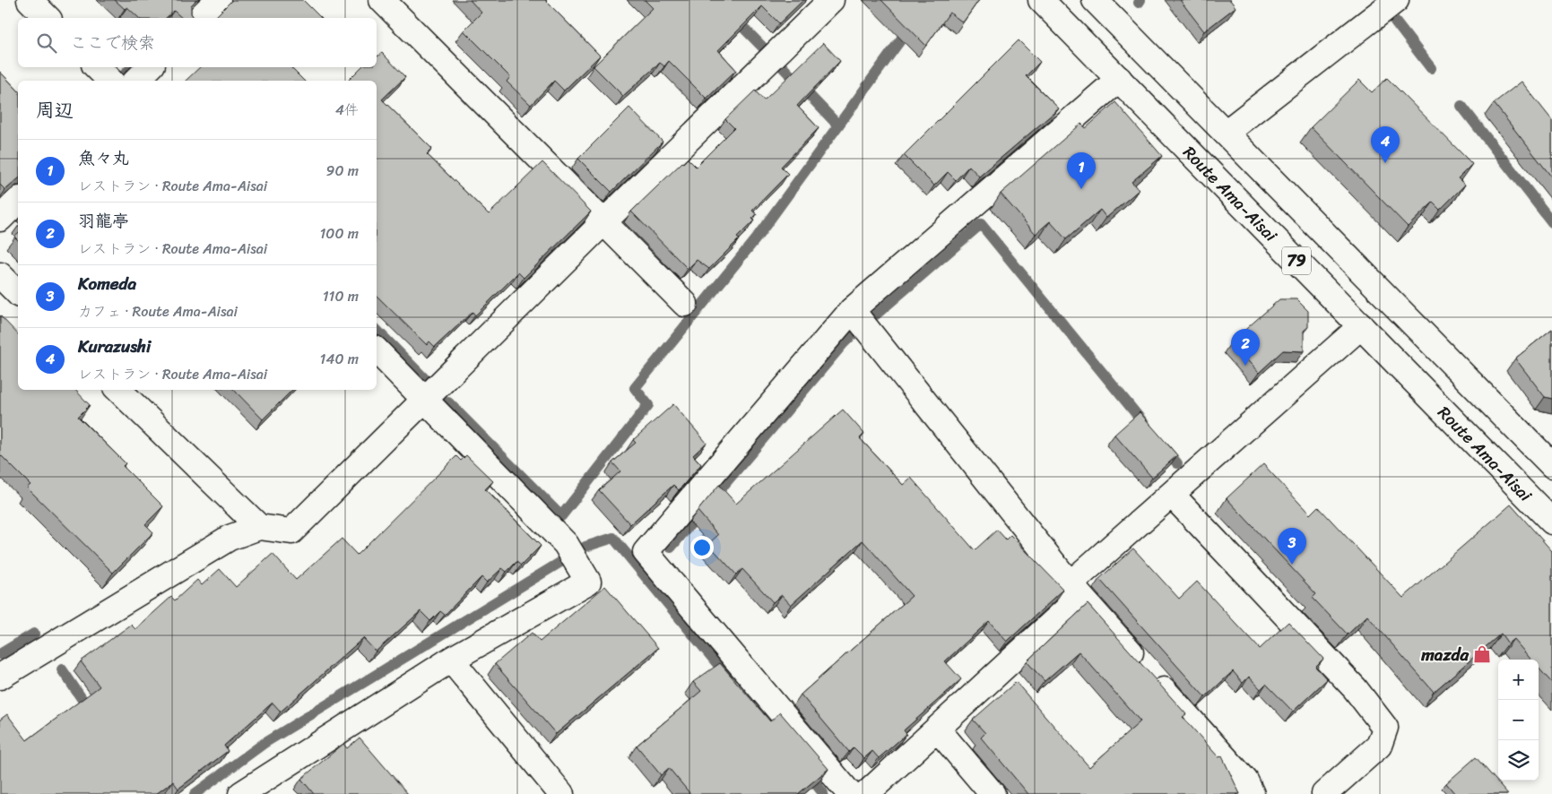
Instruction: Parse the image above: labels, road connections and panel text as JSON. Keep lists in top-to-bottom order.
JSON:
{
  "streets": {
    "street": ["Route Ama-Aisai", "79"]
  },
  "places": {
    "shop": ["mazda"]
  },
  "page": {
    "search": "ここで検索",
    "heading": ["周辺", "4件"],
    "pins": [
      "4",
      "1",
      "2",
      "3"
    ],
    "list": [
      {
        "mark": "1",
        "name": "魚々丸",
        "note": "レストラン · Route Ama-Aisai",
        "value": "90 m"
      },
      {
        "mark": "2",
        "name": "羽龍亭",
        "note": "レストラン · Route Ama-Aisai",
        "value": "100 m"
      },
      {
        "mark": "3",
        "name": "Komeda",
        "note": "カフェ · Route Ama-Aisai",
        "value": "110 m"
      },
      {
        "mark": "4",
        "name": "Kurazushi",
        "note": "レストラン · Route Ama-Aisai",
        "value": "140 m"
      }
    ],
    "map_buttons": ["+", "−"]
  }
}
